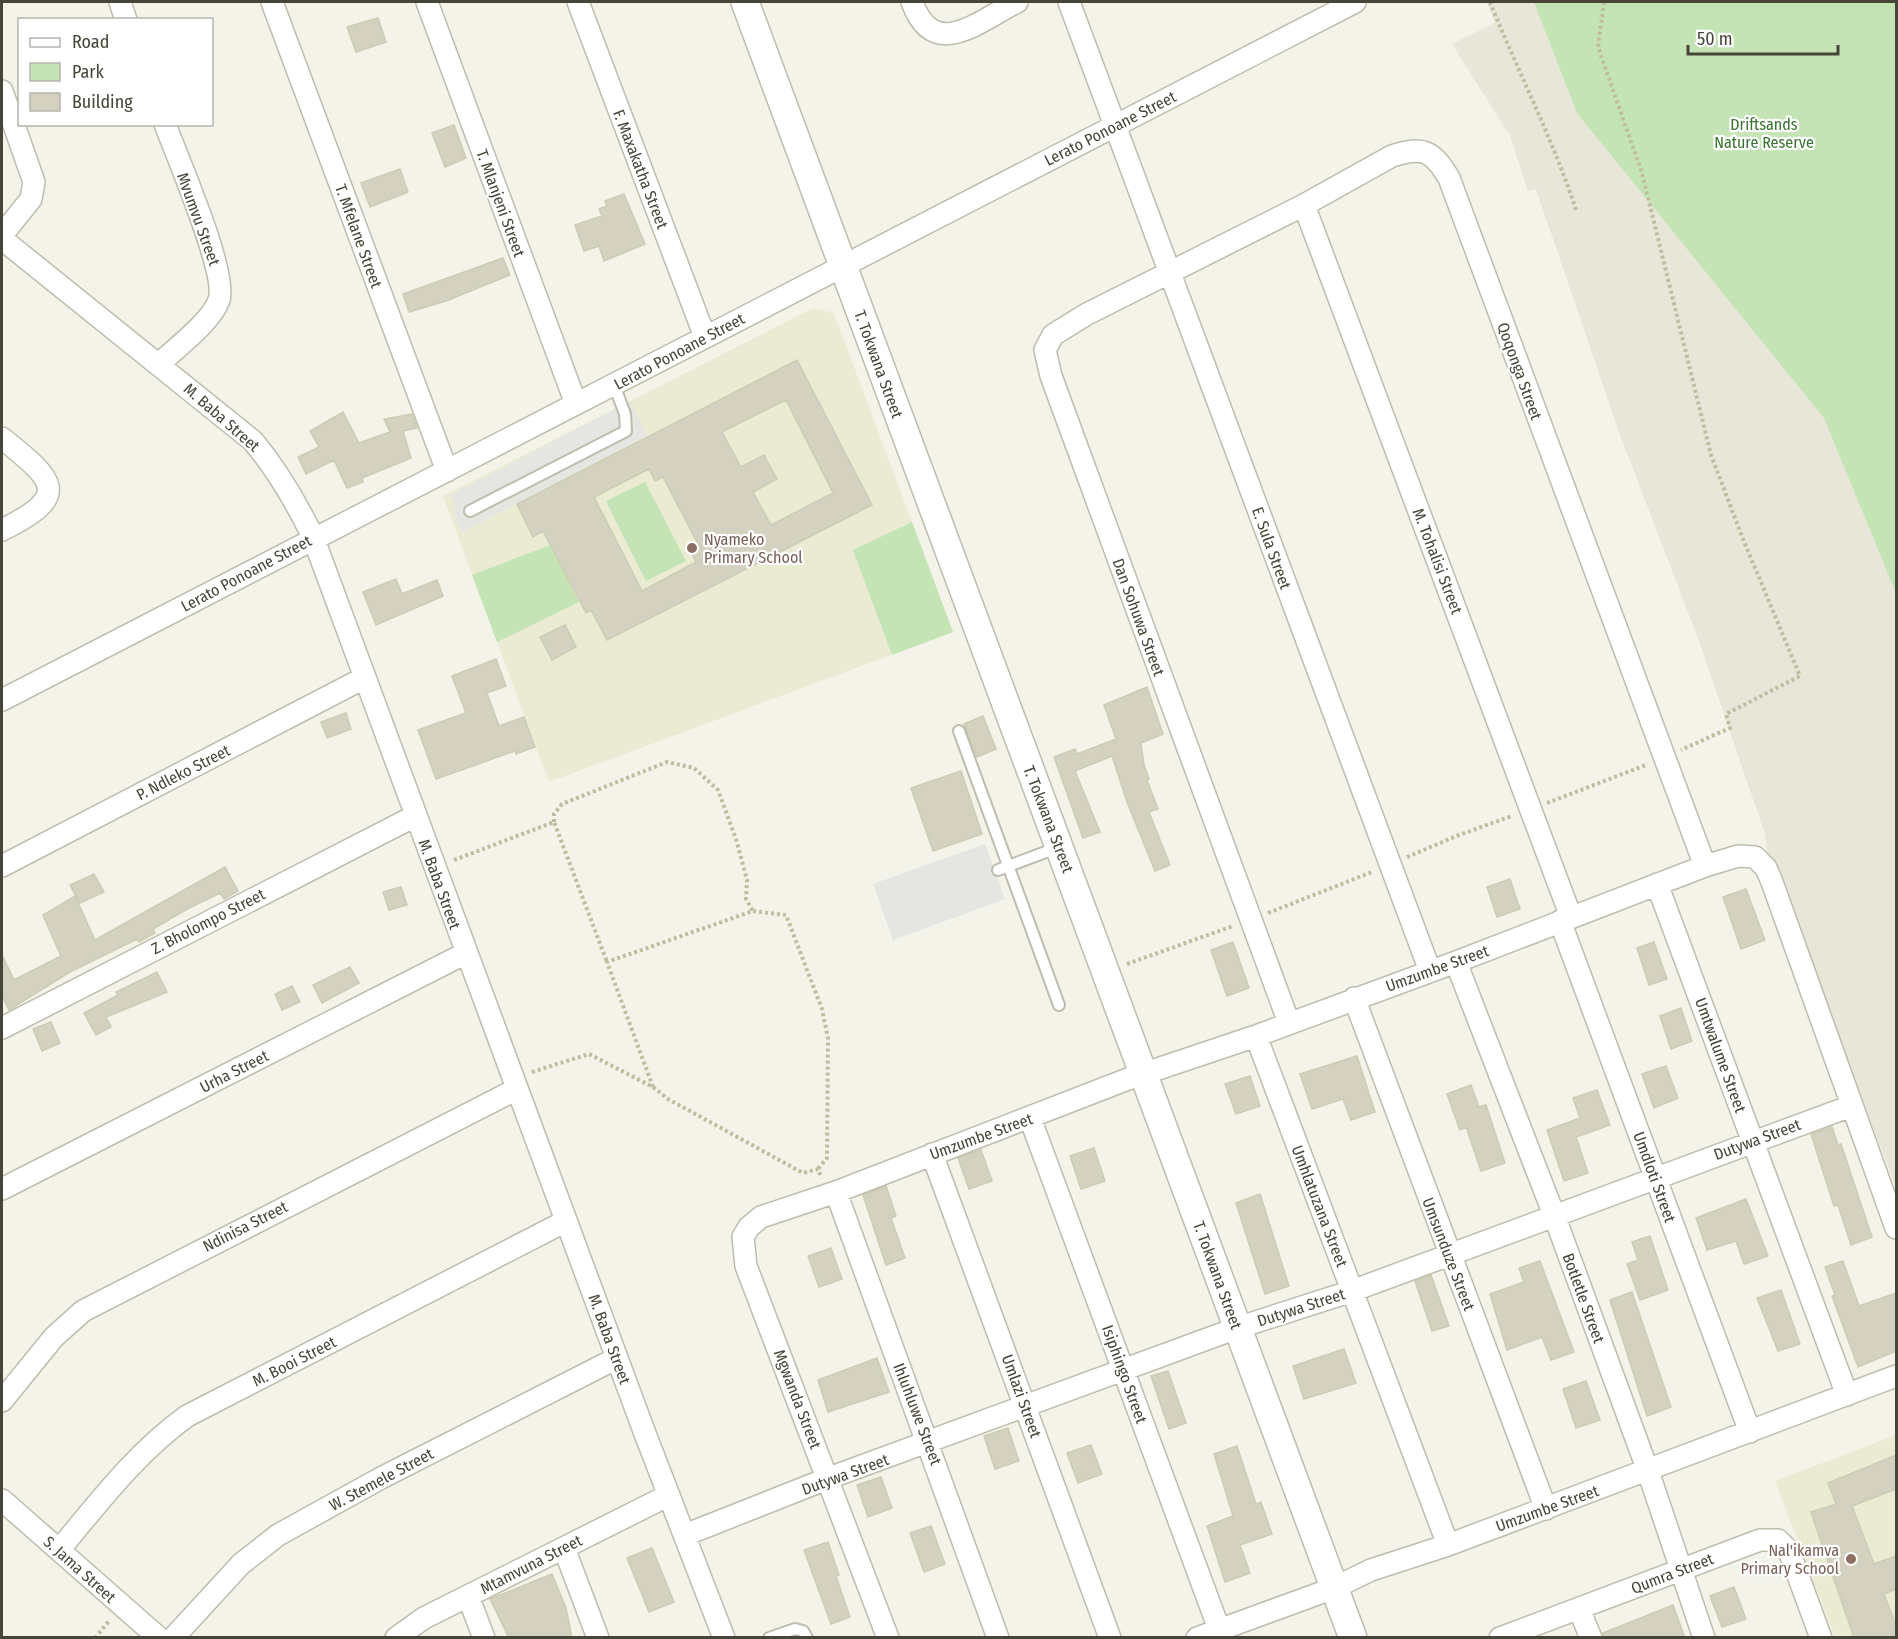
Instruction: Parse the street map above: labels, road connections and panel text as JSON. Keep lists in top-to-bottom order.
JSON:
{
  "streets": {
    "street": [
      "Lerato Ponoane Street",
      "F. Maxakatha Street",
      "T. Mlanjeni Street",
      "Mvumvu Street",
      "T. Mfelane Street",
      "T. Tokwana Street",
      "Qoqonga Street",
      "M. Baba Street",
      "E. Sula Street",
      "M. Tohalisi Street",
      "Dan Sohuwa Street",
      "P. Ndleko Street",
      "Z. Bholompo Street",
      "Umzumbe Street",
      "Umtwalume Street",
      "Urha Street",
      "Dutywa Street",
      "Umdloti Street",
      "Umhlatuzana Street",
      "Ndinisa Street",
      "Umsunduze Street",
      "Botletle Street",
      "M. Booi Street",
      "Isiphingo Street",
      "Umlazi Street",
      "Mgwanda Street",
      "Ihluhluwe Street",
      "W. Stemele Street",
      "Mtamvuna Street",
      "S. Jama Street",
      "Qumra Street"
    ]
  },
  "crossings": [
    ["Lerato Ponoane Street", "F. Maxakatha Street"],
    ["Lerato Ponoane Street", "T. Mlanjeni Street"],
    ["Lerato Ponoane Street", "T. Mfelane Street"],
    ["Lerato Ponoane Street", "T. Tokwana Street"],
    ["Lerato Ponoane Street", "M. Baba Street"],
    ["Lerato Ponoane Street", "E. Sula Street"],
    ["Mvumvu Street", "M. Baba Street"],
    ["T. Tokwana Street", "Umzumbe Street"],
    ["T. Tokwana Street", "Dutywa Street"],
    ["Qoqonga Street", "E. Sula Street"],
    ["Qoqonga Street", "M. Tohalisi Street"],
    ["Qoqonga Street", "Dan Sohuwa Street"],
    ["Qoqonga Street", "Umzumbe Street"],
    ["M. Baba Street", "P. Ndleko Street"],
    ["M. Baba Street", "Z. Bholompo Street"],
    ["M. Baba Street", "Urha Street"],
    ["M. Baba Street", "Dutywa Street"],
    ["M. Baba Street", "Ndinisa Street"],
    ["M. Baba Street", "M. Booi Street"],
    ["M. Baba Street", "W. Stemele Street"],
    ["M. Baba Street", "Mtamvuna Street"],
    ["E. Sula Street", "Dan Sohuwa Street"],
    ["E. Sula Street", "Umzumbe Street"],
    ["M. Tohalisi Street", "Umzumbe Street"],
    ["M. Tohalisi Street", "Umdloti Street"],
    ["Dan Sohuwa Street", "Umzumbe Street"],
    ["Umzumbe Street", "Umtwalume Street"],
    ["Umzumbe Street", "Dutywa Street"],
    ["Umzumbe Street", "Umdloti Street"],
    ["Umzumbe Street", "Umhlatuzana Street"],
    ["Umzumbe Street", "Umsunduze Street"],
    ["Umzumbe Street", "Botletle Street"],
    ["Umzumbe Street", "Isiphingo Street"],
    ["Umzumbe Street", "Umlazi Street"],
    ["Umzumbe Street", "Mgwanda Street"],
    ["Umzumbe Street", "Ihluhluwe Street"],
    ["Umtwalume Street", "Dutywa Street"],
    ["Dutywa Street", "Umdloti Street"],
    ["Dutywa Street", "Umhlatuzana Street"],
    ["Dutywa Street", "Umsunduze Street"],
    ["Dutywa Street", "Botletle Street"],
    ["Dutywa Street", "Isiphingo Street"],
    ["Dutywa Street", "Umlazi Street"],
    ["Dutywa Street", "Mgwanda Street"],
    ["Dutywa Street", "Ihluhluwe Street"],
    ["Botletle Street", "Qumra Street"],
    ["M. Booi Street", "S. Jama Street"]
  ],
  "parks": ["Driftsands Nature Reserve"],
  "places": ["Nyameko Primary School", "Nal'ikamva Primary School"],
  "legend": ["Road", "Park", "Building"],
  "scale_bar": "50 m"
}
